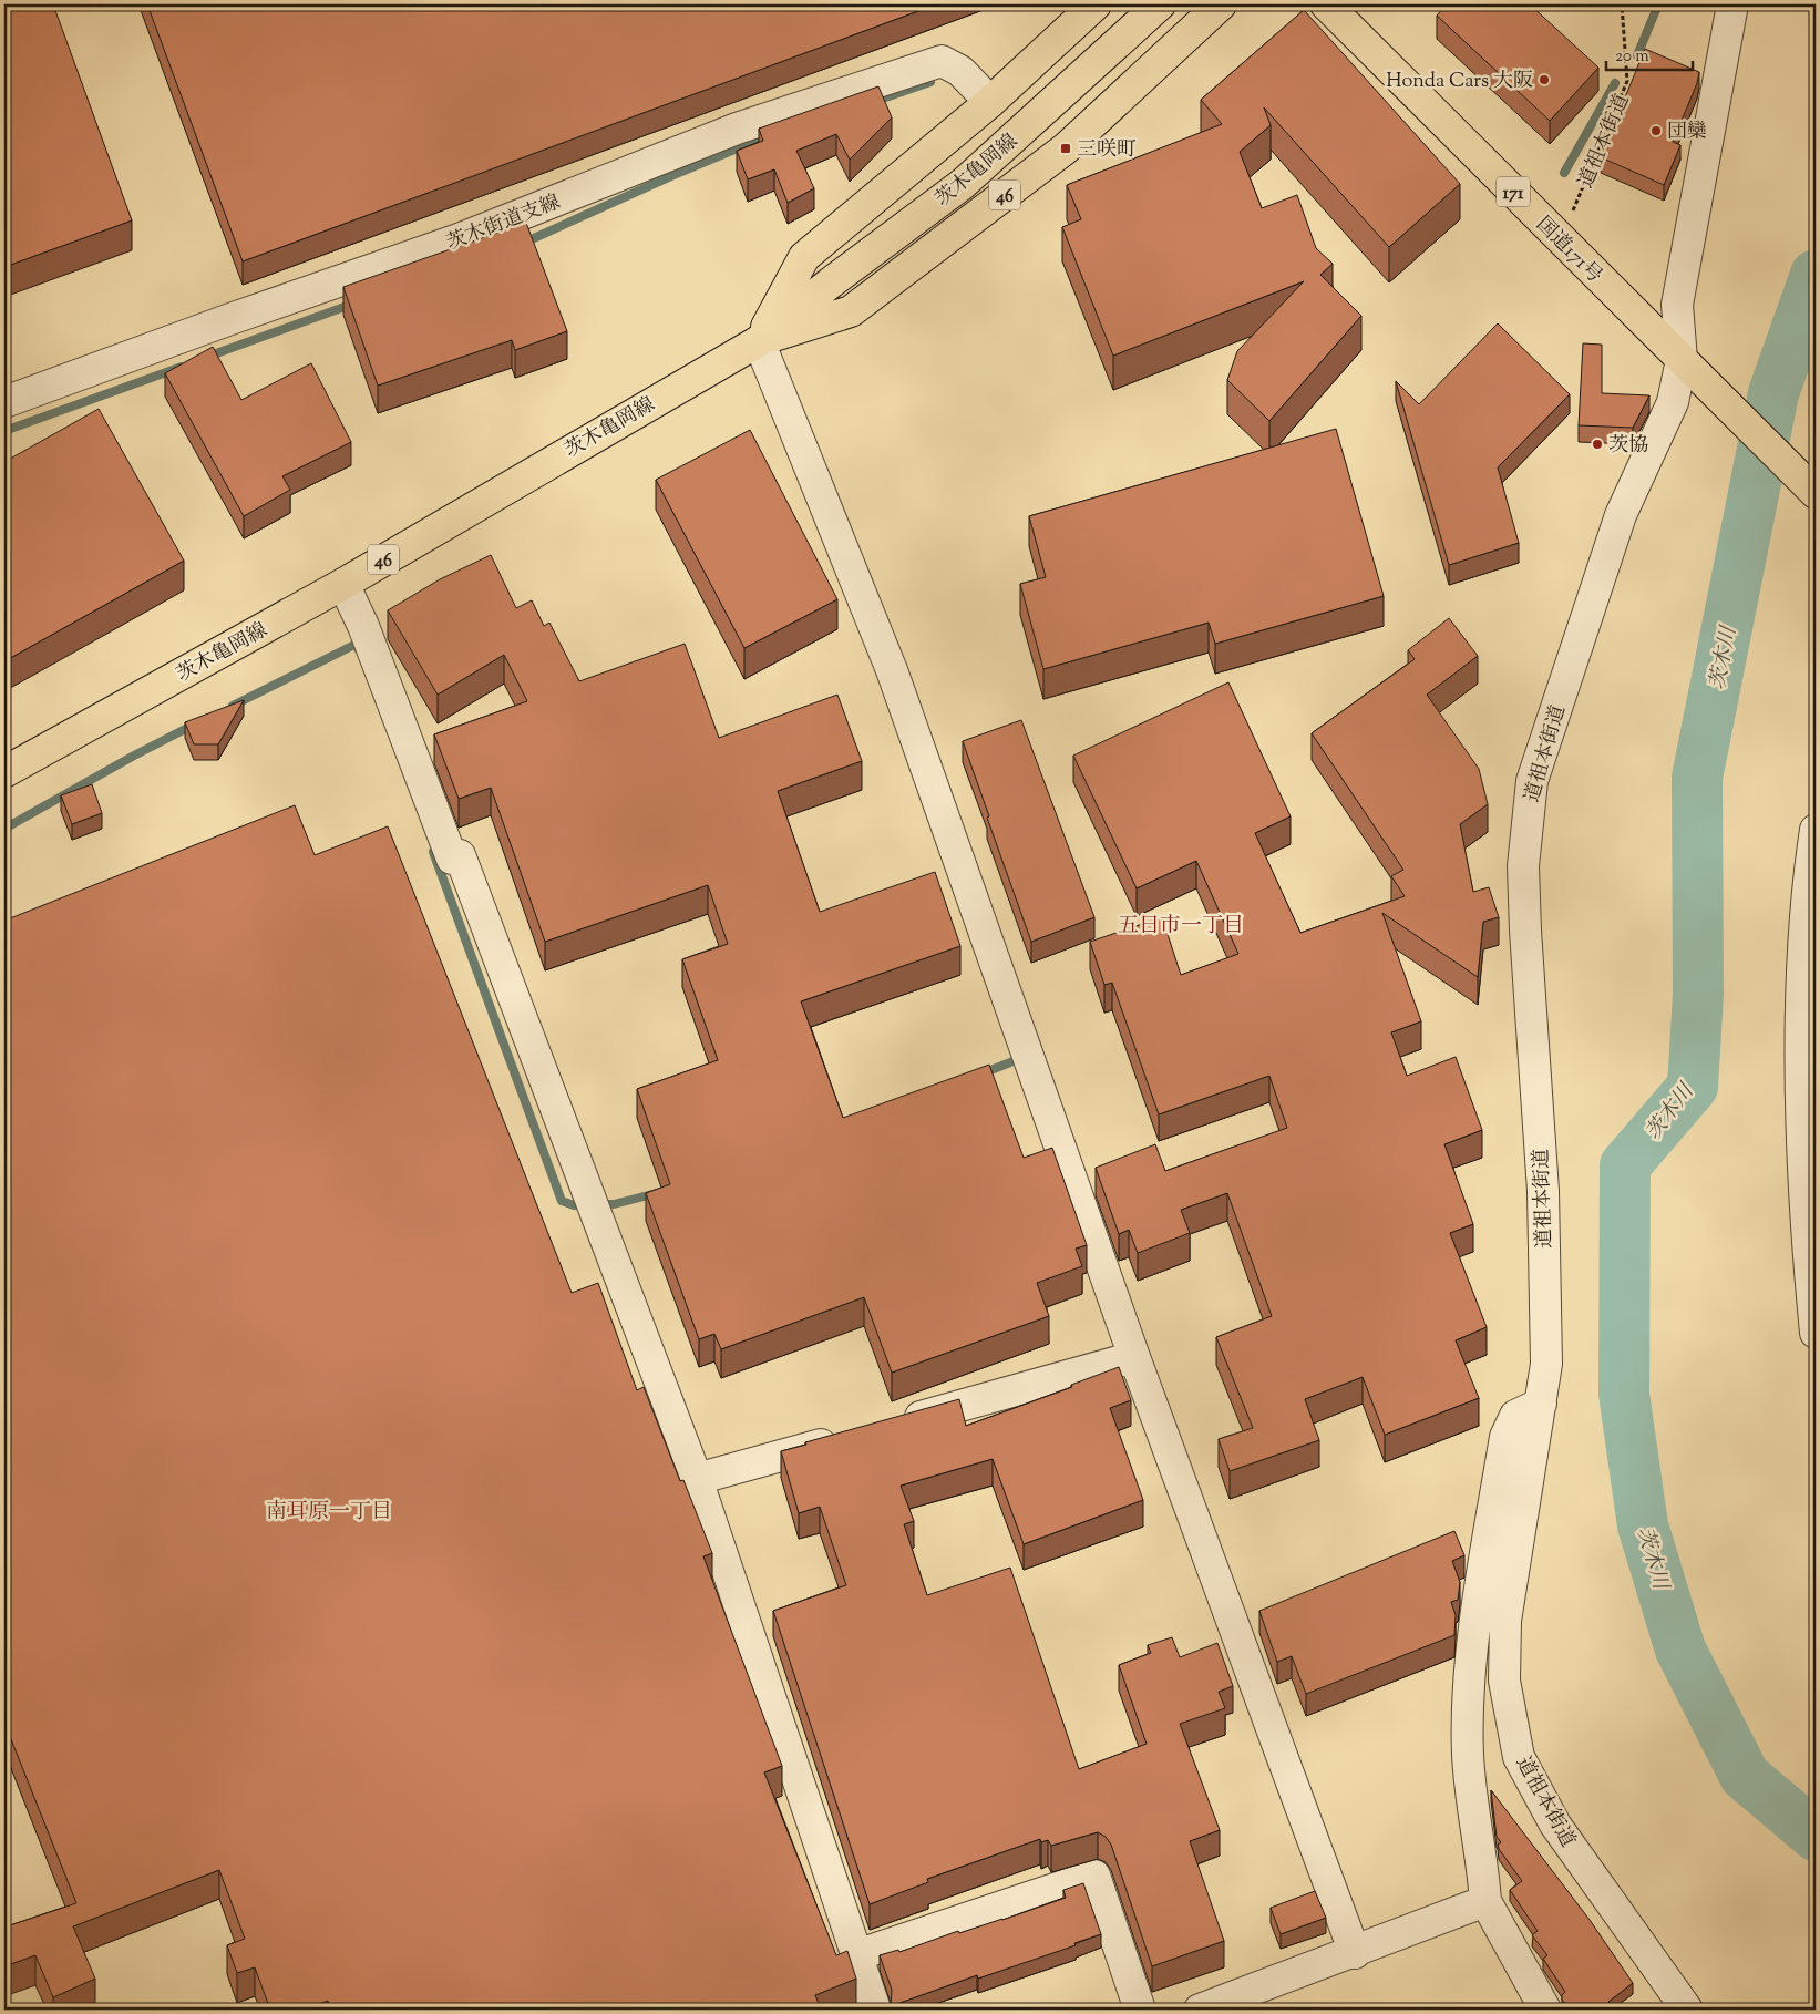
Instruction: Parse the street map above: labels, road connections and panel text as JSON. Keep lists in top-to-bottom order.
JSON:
{
  "streets": {
    "main road": [
      "茨木亀岡線",
      "171",
      "46",
      "国道171号"
    ],
    "street": ["道祖本街道", "茨木街道支線"]
  },
  "crossings": [
    ["道祖本街道", "国道171号"],
    ["茨木亀岡線", "46"]
  ],
  "districts": ["五日市一丁目", "南耳原一丁目"],
  "water": ["茨木川"],
  "places": {
    "other": ["Honda Cars 大阪", "団欒", "茨協"],
    "transit": ["三咲町"]
  },
  "scale_bar": "20 m"
}
